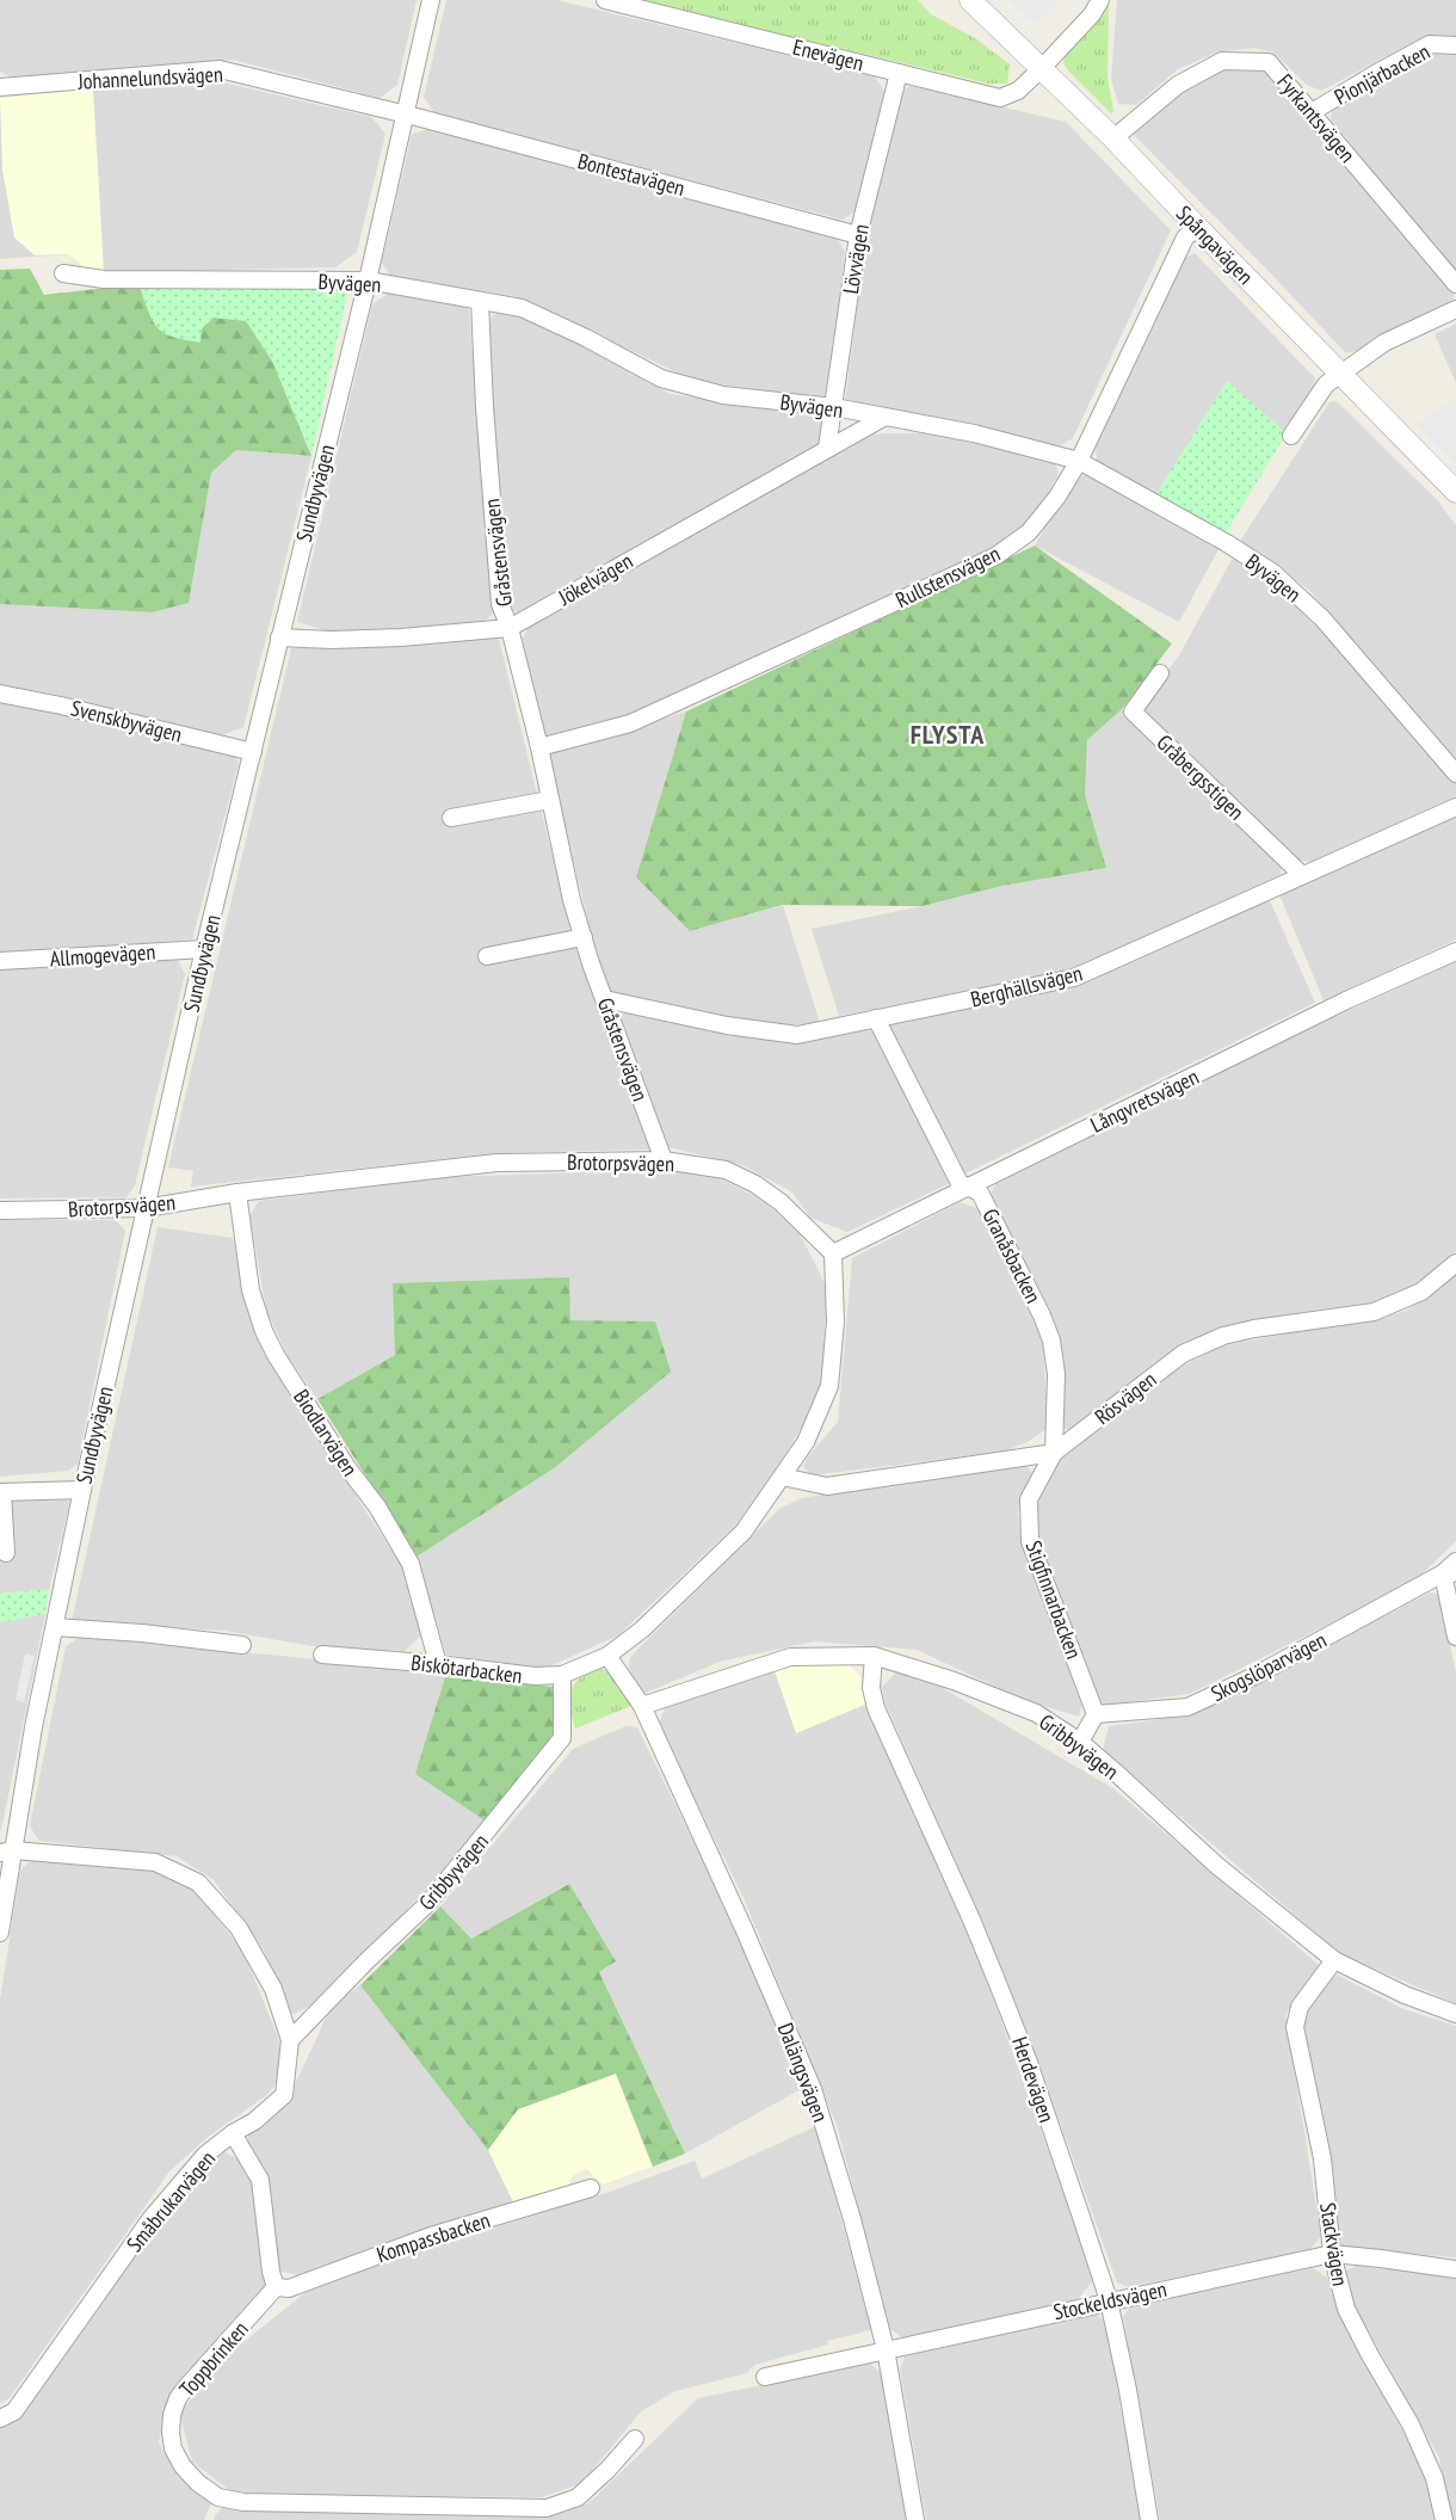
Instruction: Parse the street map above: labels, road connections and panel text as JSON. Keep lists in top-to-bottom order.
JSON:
{
  "streets": {
    "street": [
      "Enevägen",
      "Pionjärbacken",
      "Johannelundsvägen",
      "Fyrkantsvägen",
      "Bontestavägen",
      "Spångavägen",
      "Lövvägen",
      "Byvägen",
      "Sundbyvägen",
      "Gråstensvägen",
      "Rullstensvägen",
      "Jökelvägen",
      "Svenskbyvägen",
      "Gråbergsstigen",
      "Allmogevägen",
      "Berghällsvägen",
      "Långvretsvägen",
      "Brotorpsvägen",
      "Granåsbacken",
      "Rösvägen",
      "Biodlarvägen",
      "Stigfinnarbacken",
      "Skogslöparvägen",
      "Biskötarbacken",
      "Gribbyvägen",
      "Dalängsvägen",
      "Herdevägen",
      "Småbrukarvägen",
      "Kompassbacken",
      "Stackvägen",
      "Stockeldsvägen",
      "Toppbrinken"
    ]
  },
  "crossings": [
    ["Enevägen", "Spångavägen"],
    ["Enevägen", "Lövvägen"],
    ["Pionjärbacken", "Fyrkantsvägen"],
    ["Johannelundsvägen", "Bontestavägen"],
    ["Johannelundsvägen", "Sundbyvägen"],
    ["Fyrkantsvägen", "Spångavägen"],
    ["Bontestavägen", "Lövvägen"],
    ["Bontestavägen", "Sundbyvägen"],
    ["Spångavägen", "Rullstensvägen"],
    ["Lövvägen", "Byvägen"],
    ["Lövvägen", "Jökelvägen"],
    ["Byvägen", "Sundbyvägen"],
    ["Byvägen", "Gråstensvägen"],
    ["Byvägen", "Rullstensvägen"],
    ["Byvägen", "Jökelvägen"],
    ["Sundbyvägen", "Jökelvägen"],
    ["Sundbyvägen", "Svenskbyvägen"],
    ["Sundbyvägen", "Allmogevägen"],
    ["Sundbyvägen", "Brotorpsvägen"],
    ["Sundbyvägen", "Småbrukarvägen"],
    ["Gråstensvägen", "Rullstensvägen"],
    ["Gråstensvägen", "Jökelvägen"],
    ["Gråstensvägen", "Berghällsvägen"],
    ["Gråstensvägen", "Brotorpsvägen"],
    ["Gråbergsstigen", "Berghällsvägen"],
    ["Berghällsvägen", "Granåsbacken"],
    ["Långvretsvägen", "Brotorpsvägen"],
    ["Långvretsvägen", "Granåsbacken"],
    ["Brotorpsvägen", "Biodlarvägen"],
    ["Granåsbacken", "Rösvägen"],
    ["Granåsbacken", "Stigfinnarbacken"],
    ["Rösvägen", "Stigfinnarbacken"],
    ["Biodlarvägen", "Biskötarbacken"],
    ["Stigfinnarbacken", "Skogslöparvägen"],
    ["Biskötarbacken", "Gribbyvägen"],
    ["Biskötarbacken", "Dalängsvägen"],
    ["Gribbyvägen", "Dalängsvägen"],
    ["Gribbyvägen", "Herdevägen"],
    ["Gribbyvägen", "Småbrukarvägen"],
    ["Gribbyvägen", "Stackvägen"],
    ["Dalängsvägen", "Stockeldsvägen"],
    ["Herdevägen", "Stockeldsvägen"],
    ["Kompassbacken", "Toppbrinken"],
    ["Stackvägen", "Stockeldsvägen"]
  ],
  "districts": ["FLYSTA"]
}
